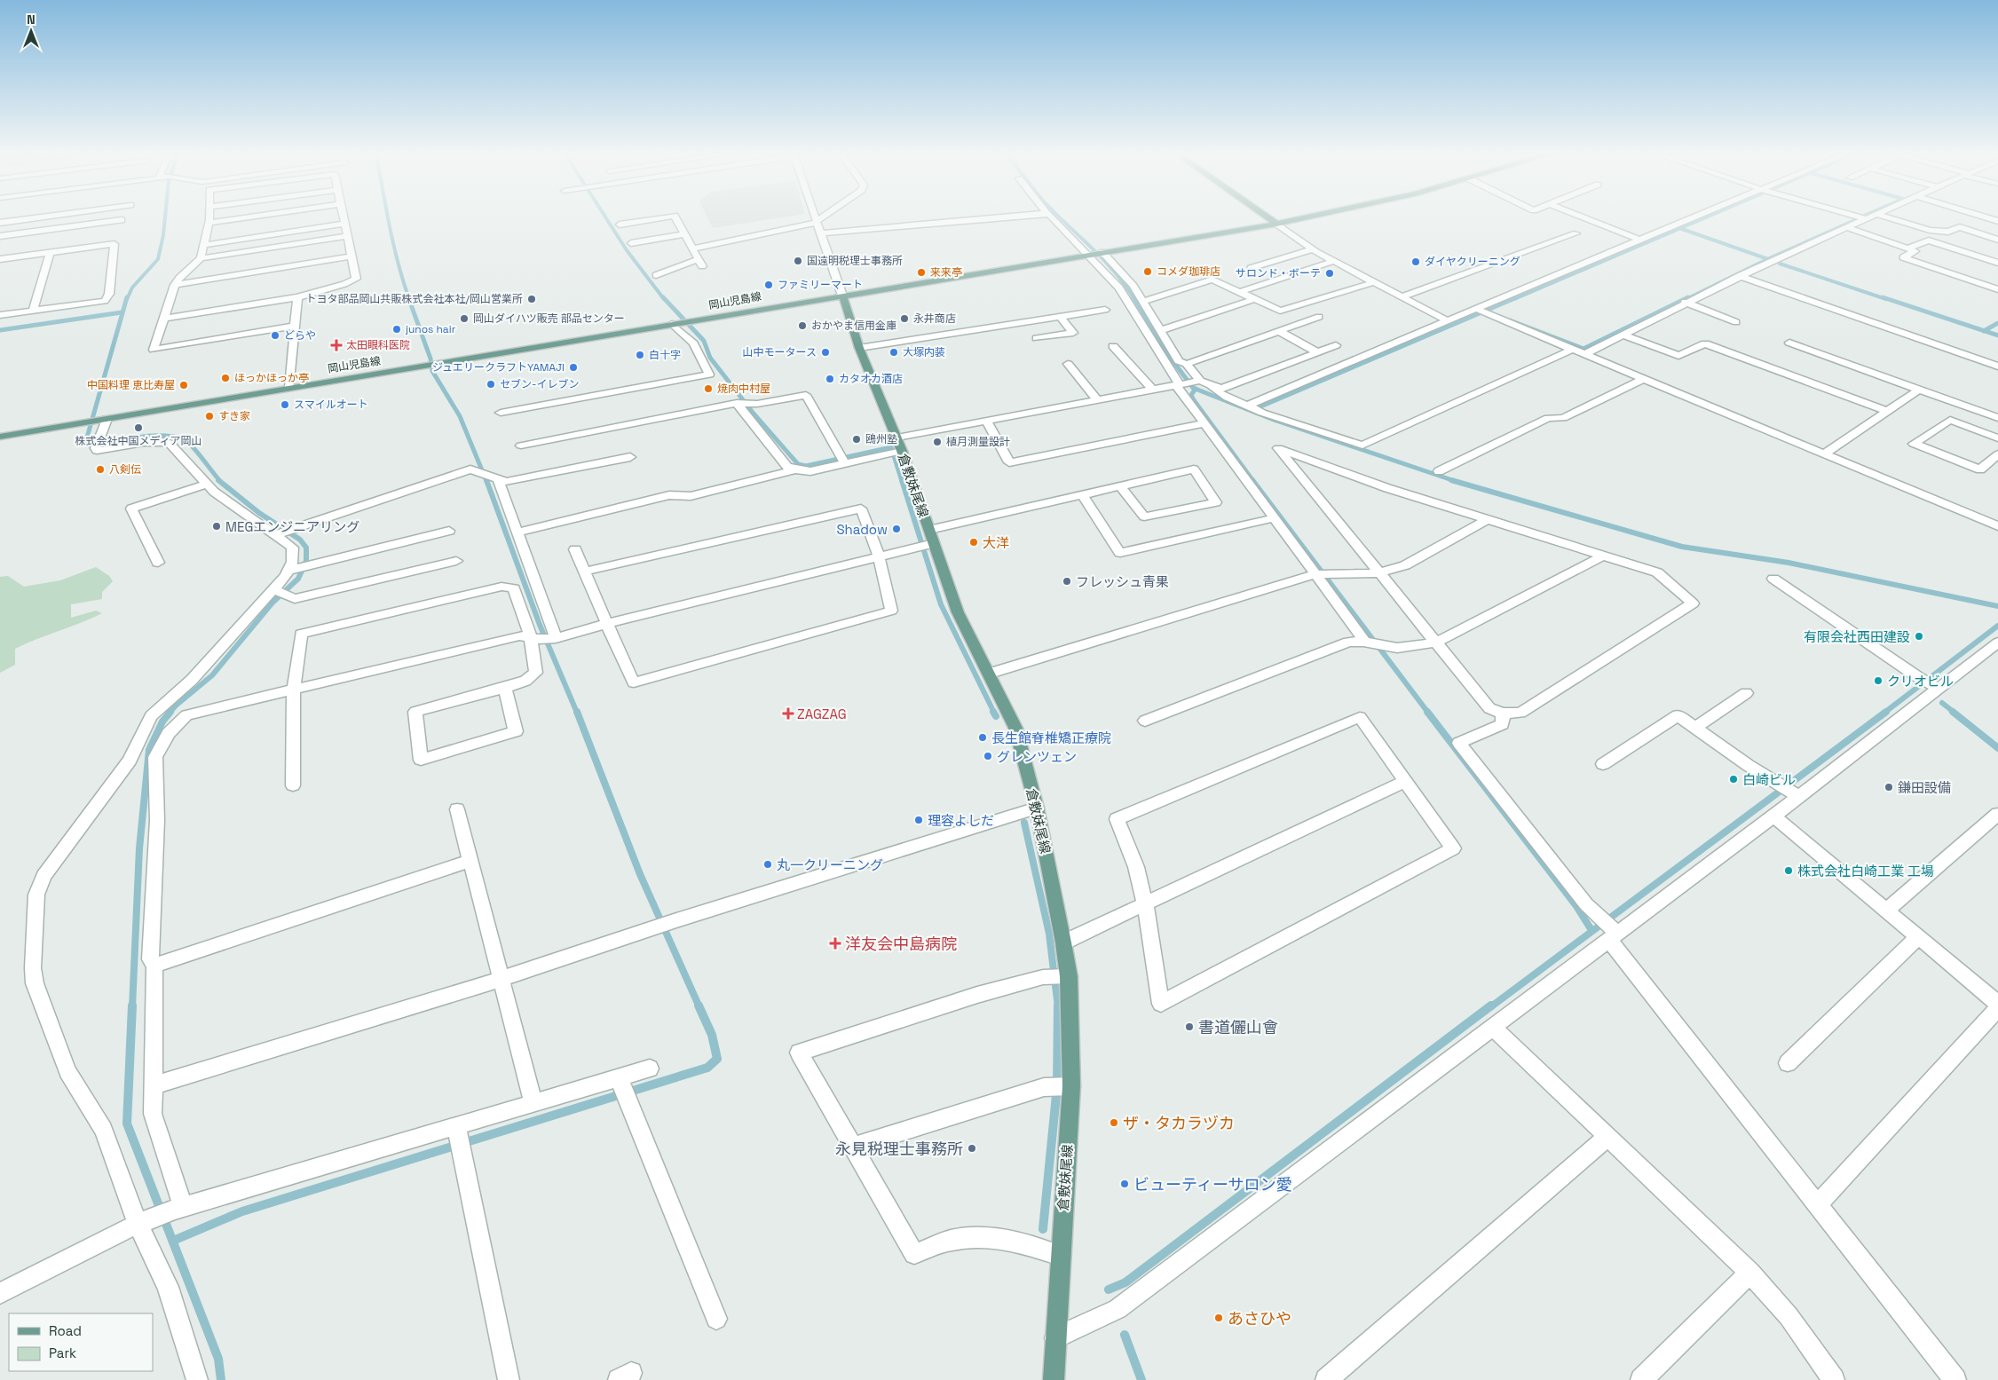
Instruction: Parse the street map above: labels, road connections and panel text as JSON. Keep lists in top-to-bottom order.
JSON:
{
  "streets": {
    "main road": ["岡山児島線", "倉敷妹尾線"]
  },
  "crossings": [
    ["岡山児島線", "倉敷妹尾線"]
  ],
  "places": {
    "other": [
      "国遠明税理士事務所",
      "ダイヤクリーニング",
      "コメダ珈琲店",
      "来来亭",
      "サロンド・ボーテ",
      "ファミリーマート",
      "トヨタ部品岡山共販株式会社本社/岡山営業所",
      "岡山ダイハツ販売 部品センター",
      "永井商店",
      "おかやま信用金庫",
      "junos hair",
      "どらや",
      "山中モータース",
      "大塚内装",
      "白十字",
      "ジュエリークラフトYAMAJI",
      "ほっかほっか亭",
      "カタオカ酒店",
      "セブン-イレブン",
      "中国料理 恵比寿屋",
      "焼肉中村屋",
      "スマイルオート",
      "すき家",
      "株式会社中国メディア岡山",
      "鴎州塾",
      "植月測量設計",
      "八剣伝",
      "MEGエンジニアリング",
      "Shadow",
      "大洋",
      "フレッシュ青果",
      "有限会社西田建設",
      "クリオビル",
      "長生館脊椎矯正療院",
      "グレンツェン",
      "白崎ビル",
      "鎌田設備",
      "理容よしだ",
      "丸一クリーニング",
      "株式会社白崎工業 工場",
      "書道儷山會",
      "ザ・タカラヅカ",
      "永見税理士事務所",
      "ビューティーサロン愛",
      "あさひや"
    ],
    "health": ["太田眼科医院", "ZAGZAG", "洋友会中島病院"]
  },
  "legend": ["Road", "Park"],
  "north": "top"
}
